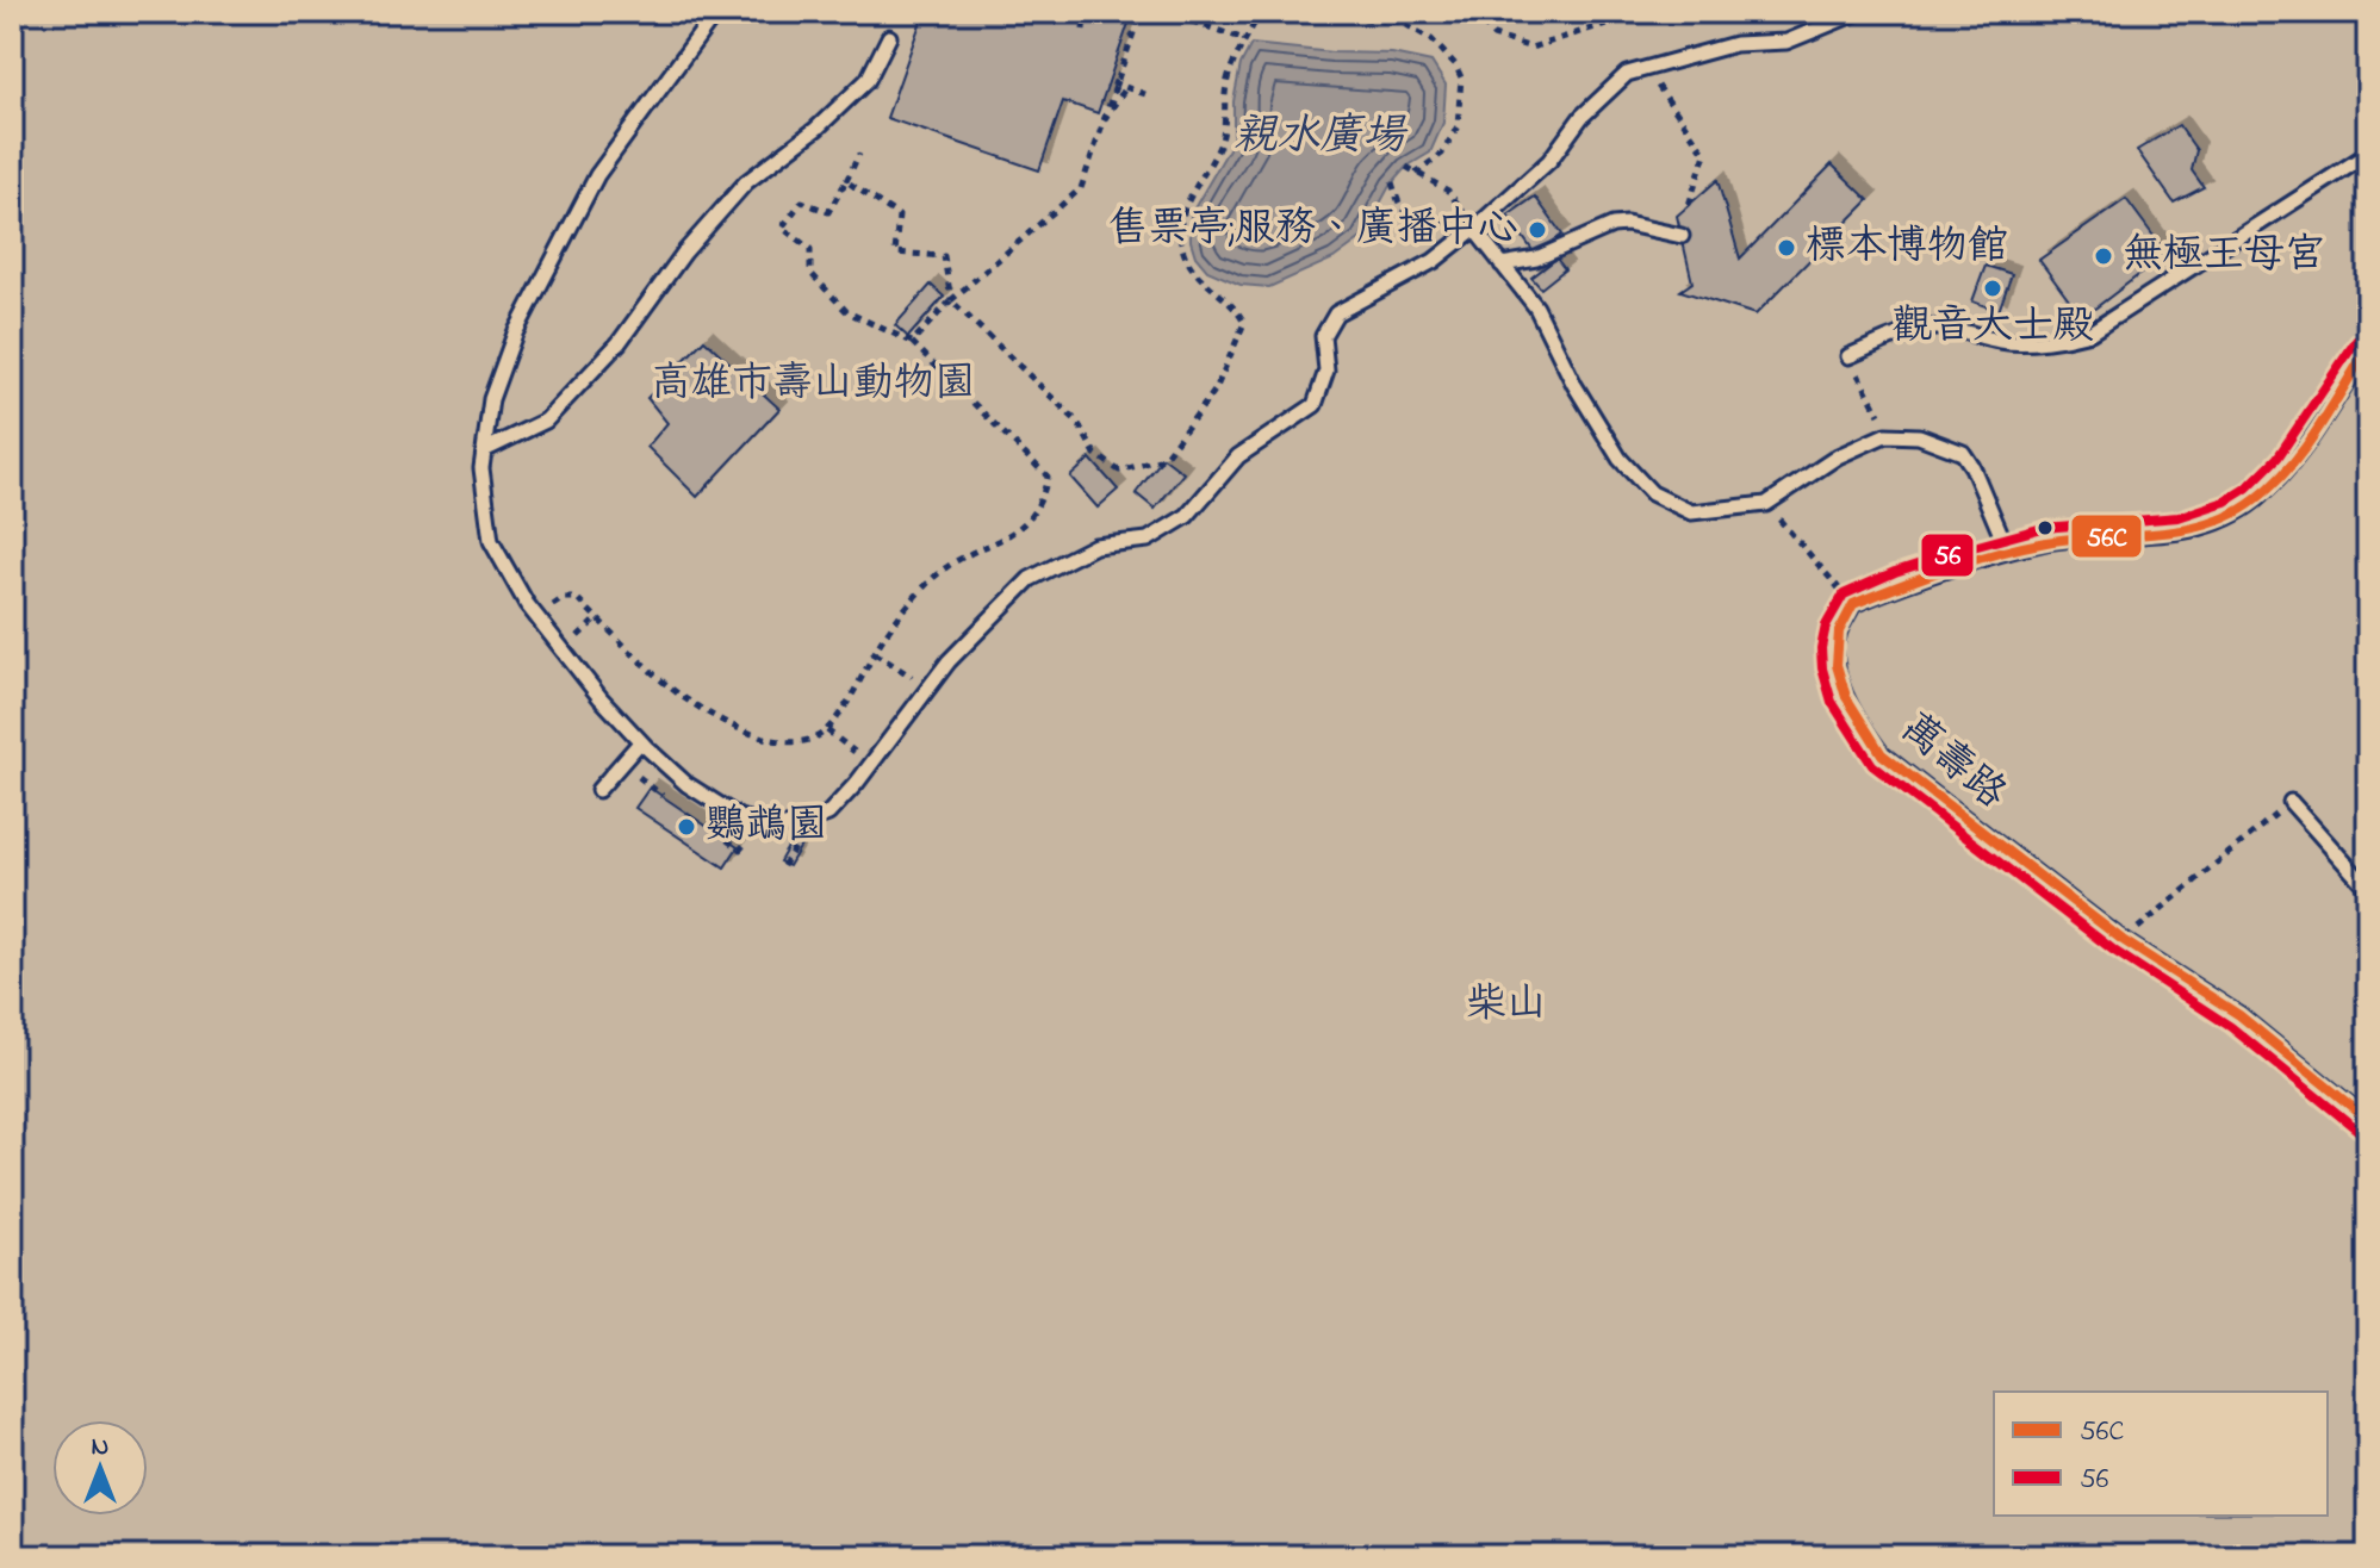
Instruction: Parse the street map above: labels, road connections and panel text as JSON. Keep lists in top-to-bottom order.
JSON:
{
  "streets": {
    "lane": ["萬壽路"]
  },
  "water": ["親水廣場"],
  "parks": ["高雄市壽山動物園", "柴山"],
  "places": [
    "售票亭;服務、廣播中心",
    "標本博物館",
    "無極王母宮",
    "觀音大士殿",
    "鸚鵡園"
  ],
  "lines": ["transit line 56", "transit line 56C"],
  "legend": ["56C", "56"],
  "north": "top"
}
